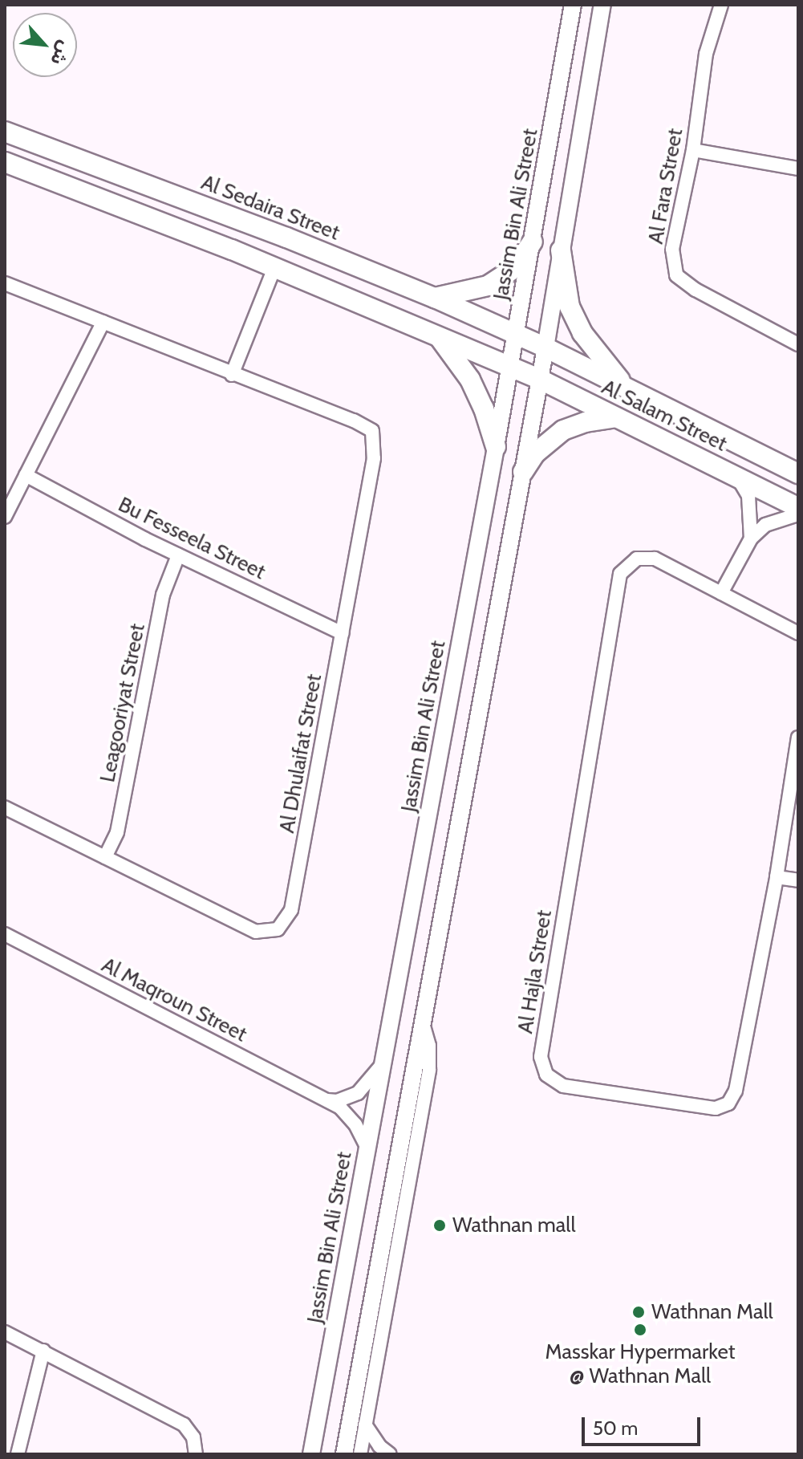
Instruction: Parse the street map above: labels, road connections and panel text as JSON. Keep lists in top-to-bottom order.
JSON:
{
  "streets": {
    "main road": ["Al Sedaira Street", "Al Salam Street"],
    "street": [
      "Al Fara Street",
      "Jassim Bin Ali Street",
      "Bu Fesseela Street",
      "Leagooriyat Street",
      "Al Dhulaifat Street",
      "Al Hajla Street",
      "Al Maqroun Street"
    ]
  },
  "crossings": [
    ["Al Sedaira Street", "Jassim Bin Ali Street"],
    ["Al Sedaira Street", "Al Salam Street"],
    ["Jassim Bin Ali Street", "Al Salam Street"],
    ["Jassim Bin Ali Street", "Al Maqroun Street"],
    ["Bu Fesseela Street", "Leagooriyat Street"],
    ["Bu Fesseela Street", "Al Dhulaifat Street"],
    ["Leagooriyat Street", "Al Dhulaifat Street"]
  ],
  "places": ["Wathnan mall", "Wathnan Mall", "Masskar Hypermarket @ Wathnan Mall"],
  "scale_bar": "50 m",
  "north": "bottom right"
}
